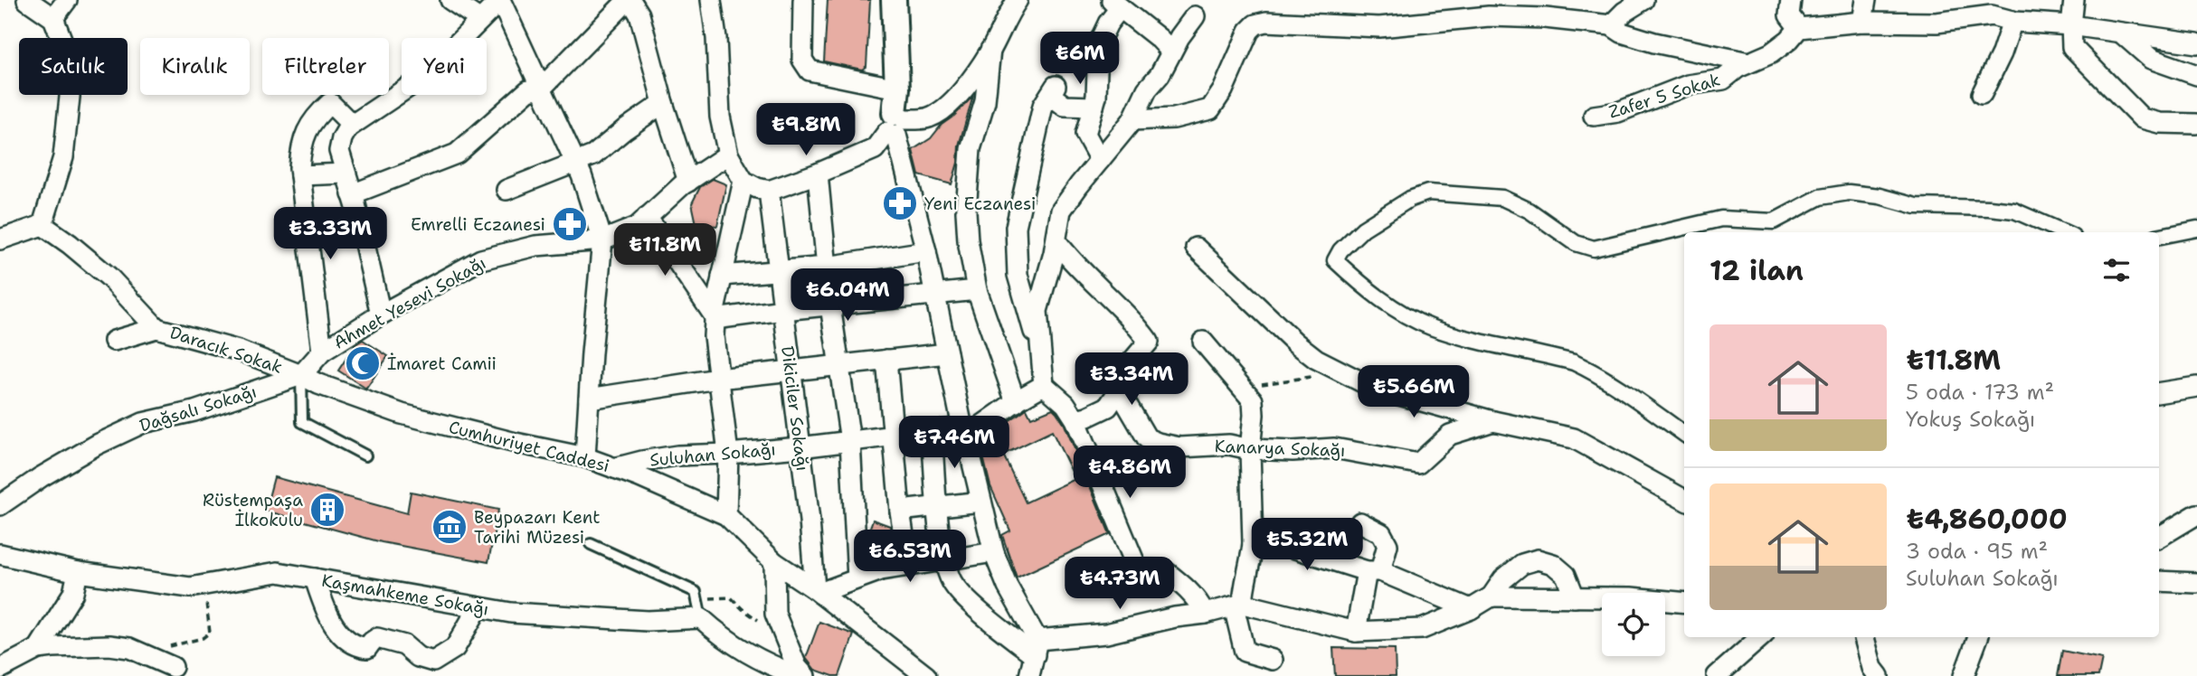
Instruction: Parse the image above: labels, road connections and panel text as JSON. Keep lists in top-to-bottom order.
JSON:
{
  "streets": {
    "street": [
      "Zafer 5 Sokak",
      "Ahmet Yesevi Sokağı",
      "Daracık Sokak",
      "Dağsalı Sokağı",
      "Dikiciler Sokağı",
      "Cumhuriyet Caddesi",
      "Kanarya Sokağı",
      "Suluhan Sokağı",
      "Kaşmahkeme Sokağı"
    ]
  },
  "crossings": [
    ["Ahmet Yesevi Sokağı", "Daracık Sokak"],
    ["Ahmet Yesevi Sokağı", "Dağsalı Sokağı"],
    ["Ahmet Yesevi Sokağı", "Cumhuriyet Caddesi"],
    ["Daracık Sokak", "Dağsalı Sokağı"],
    ["Daracık Sokak", "Cumhuriyet Caddesi"],
    ["Dağsalı Sokağı", "Cumhuriyet Caddesi"],
    ["Dikiciler Sokağı", "Cumhuriyet Caddesi"],
    ["Dikiciler Sokağı", "Suluhan Sokağı"],
    ["Cumhuriyet Caddesi", "Suluhan Sokağı"]
  ],
  "places": {
    "pharmacy": ["Yeni Eczanesi", "Emrelli Eczanesi"],
    "mosque": ["İmaret Camii"],
    "building": ["Rüstempaşa İlkokulu"],
    "museum": ["Beypazarı Kent Tarihi Müzesi"]
  },
  "page": {
    "price": [
      "₺6M",
      "₺9.8M",
      "₺3.33M",
      "₺11.8M",
      "₺6.04M",
      "₺3.34M",
      "₺5.66M",
      "₺7.46M",
      "₺4.86M",
      "₺5.32M",
      "₺6.53M",
      "₺4.73M"
    ],
    "chip": [
      "Satılık",
      "Kiralık",
      "Filtreler",
      "Yeni"
    ],
    "heading": "12 ilan",
    "list": [
      {
        "name": "₺11.8M",
        "note": "5 oda · 173 m² · Yokuş Sokağı"
      },
      {
        "name": "₺4,860,000",
        "note": "3 oda · 95 m² · Suluhan Sokağı"
      }
    ]
  }
}
